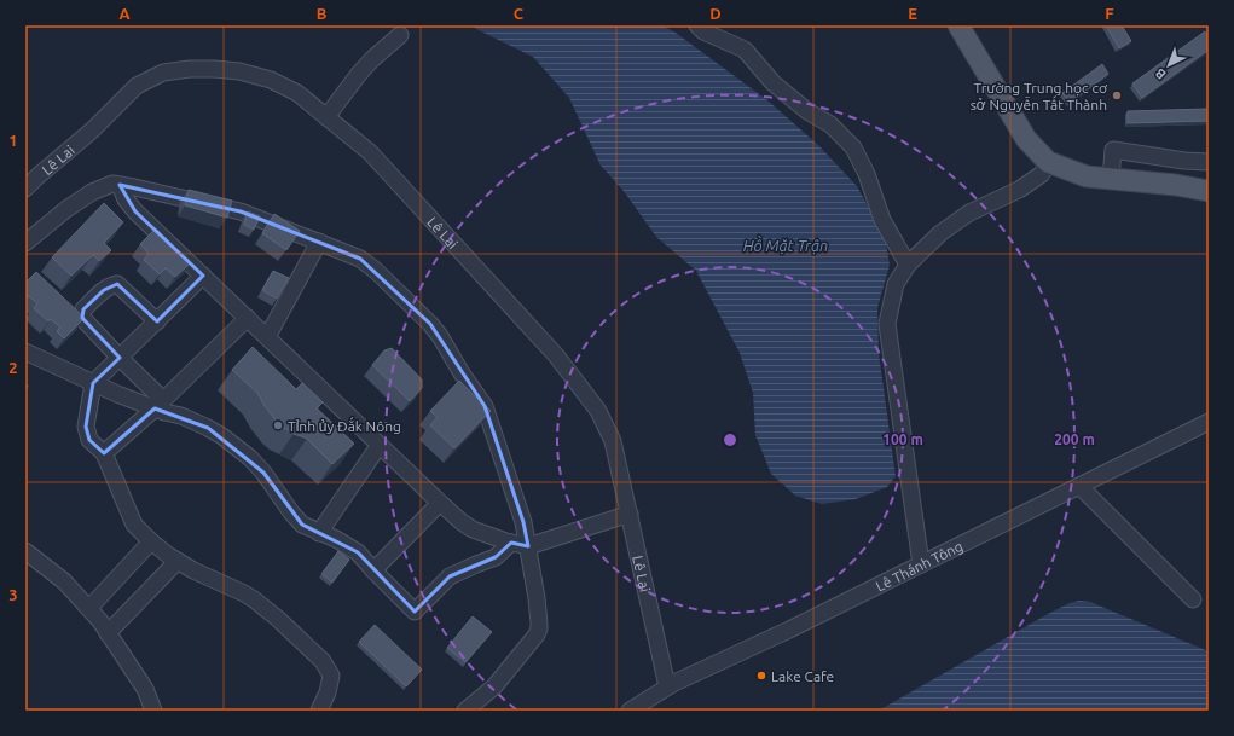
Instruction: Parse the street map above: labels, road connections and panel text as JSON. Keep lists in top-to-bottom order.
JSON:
{
  "streets": {
    "street": ["Lê Lai", "Lê Thánh Tông"]
  },
  "crossings": [
    ["Lê Lai", "Lê Thánh Tông"]
  ],
  "water": ["Hồ Mặt Trận"],
  "places": ["Trường Trung học cơ sở Nguyễn Tất Thành", "Tỉnh ủy Đắk Nông", "Lake Cafe"],
  "north": "bottom left",
  "grid": {
    "columns": [
      "A",
      "B",
      "C",
      "D",
      "E",
      "F"
    ],
    "rows": ["1", "2", "3"]
  },
  "rings": ["100 m", "200 m"]
}
